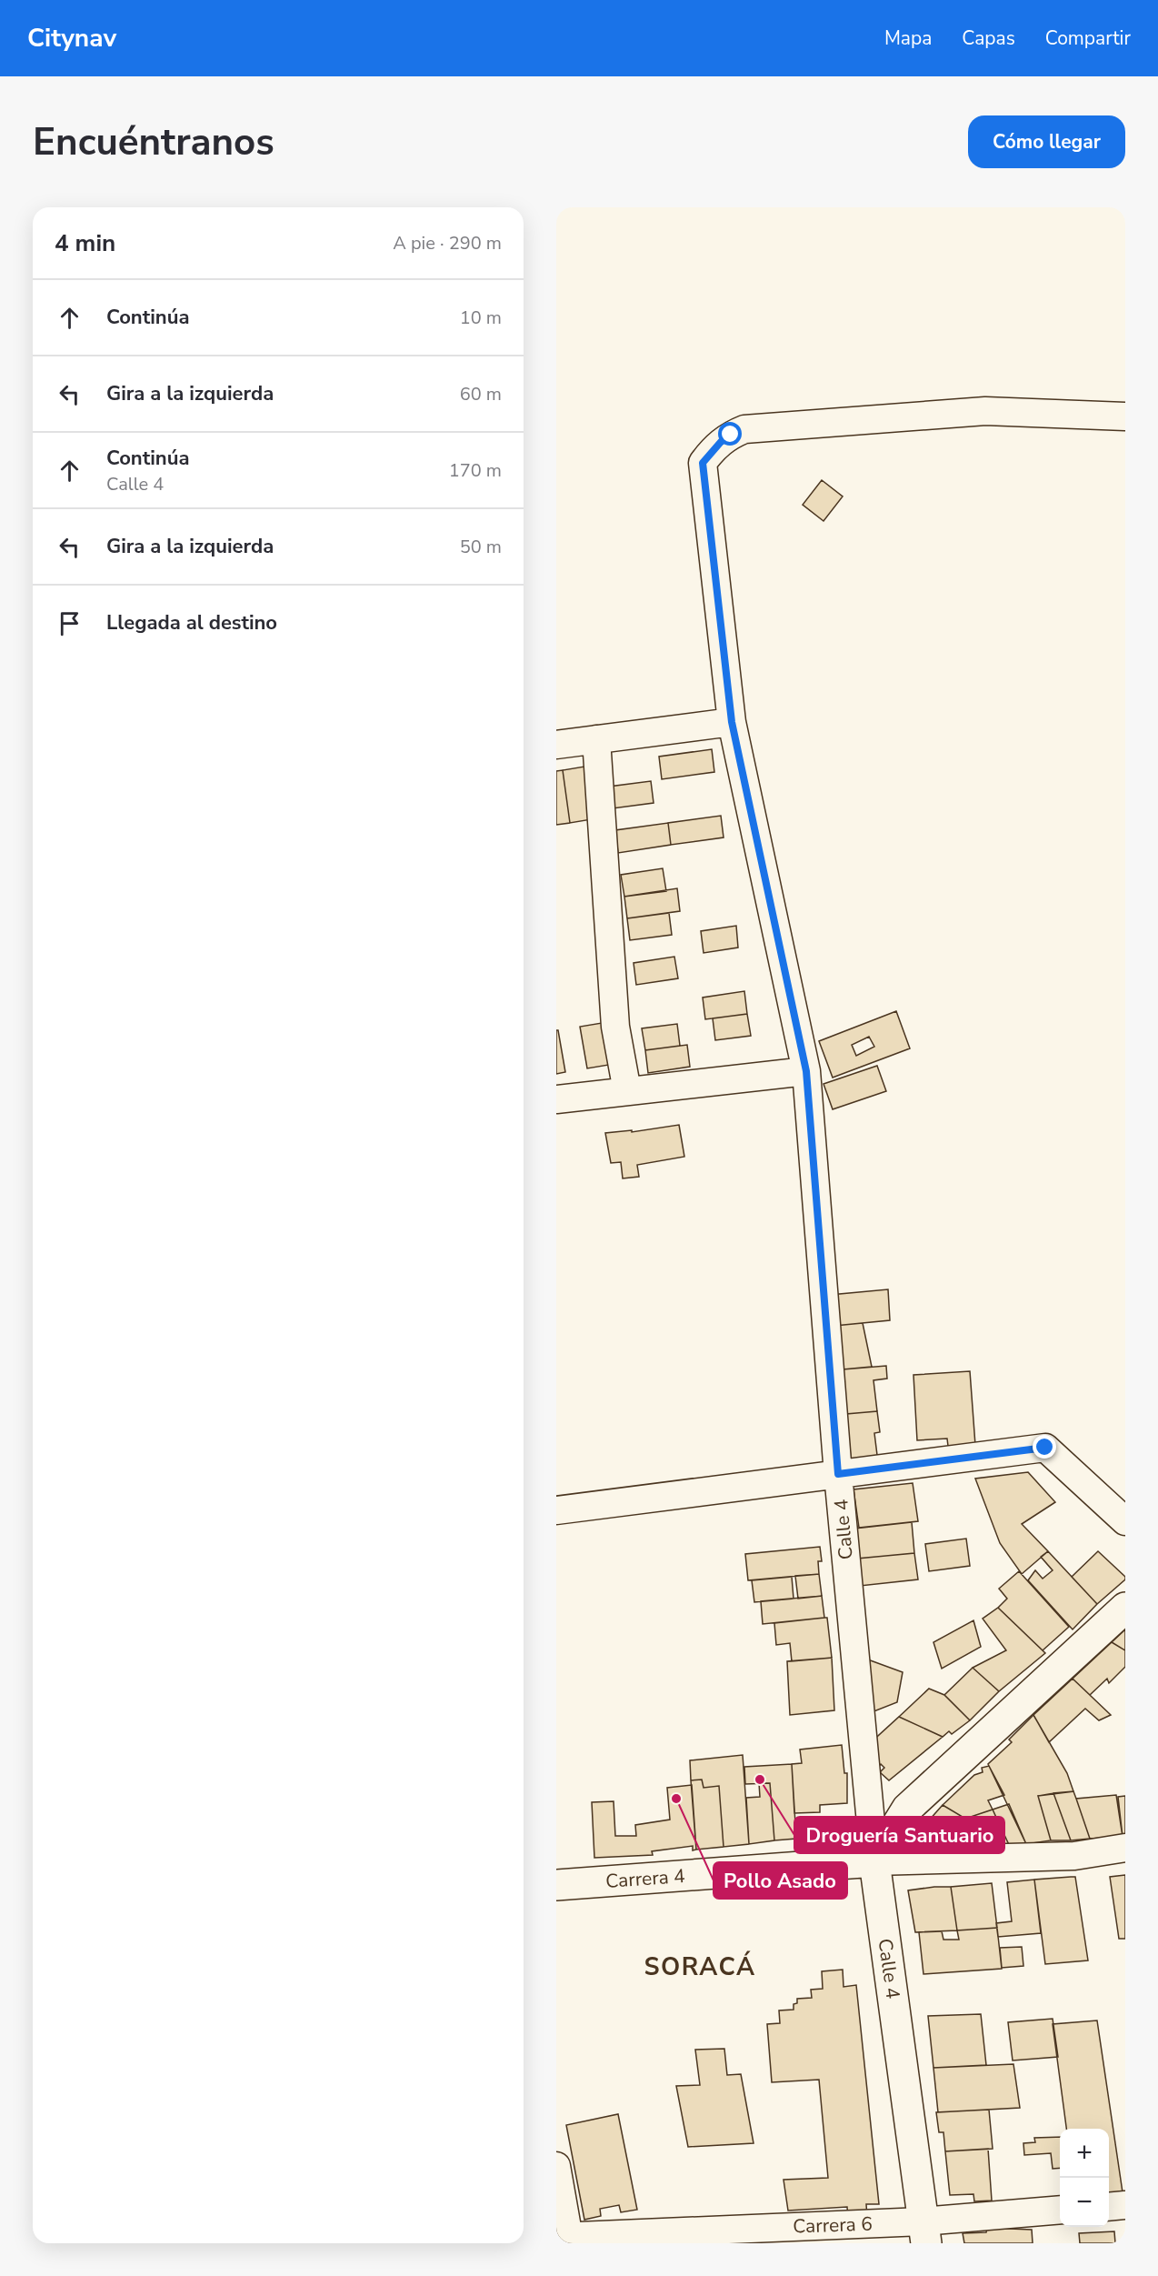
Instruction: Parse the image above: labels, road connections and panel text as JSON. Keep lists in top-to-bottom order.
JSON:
{
  "streets": {
    "main road": ["Calle 4", "Carrera 4"],
    "street": ["Carrera 6"]
  },
  "crossings": [
    ["Calle 4", "Carrera 4"],
    ["Calle 4", "Carrera 6"]
  ],
  "districts": ["SORACÁ"],
  "places": ["Droguería Santuario", "Pollo Asado"],
  "page": {
    "header": "Citynav",
    "nav": ["Mapa", "Capas", "Compartir"],
    "buttons": "Cómo llegar",
    "title": "Encuéntranos",
    "heading": ["4 min", "A pie · 290 m"],
    "list": [
      ["Continúa", "10 m"],
      ["Gira a la izquierda", "60 m"],
      ["Continúa", "Calle 4", "170 m"],
      ["Gira a la izquierda", "50 m"],
      "Llegada al destino"
    ],
    "map_buttons": ["+", "−"]
  }
}
